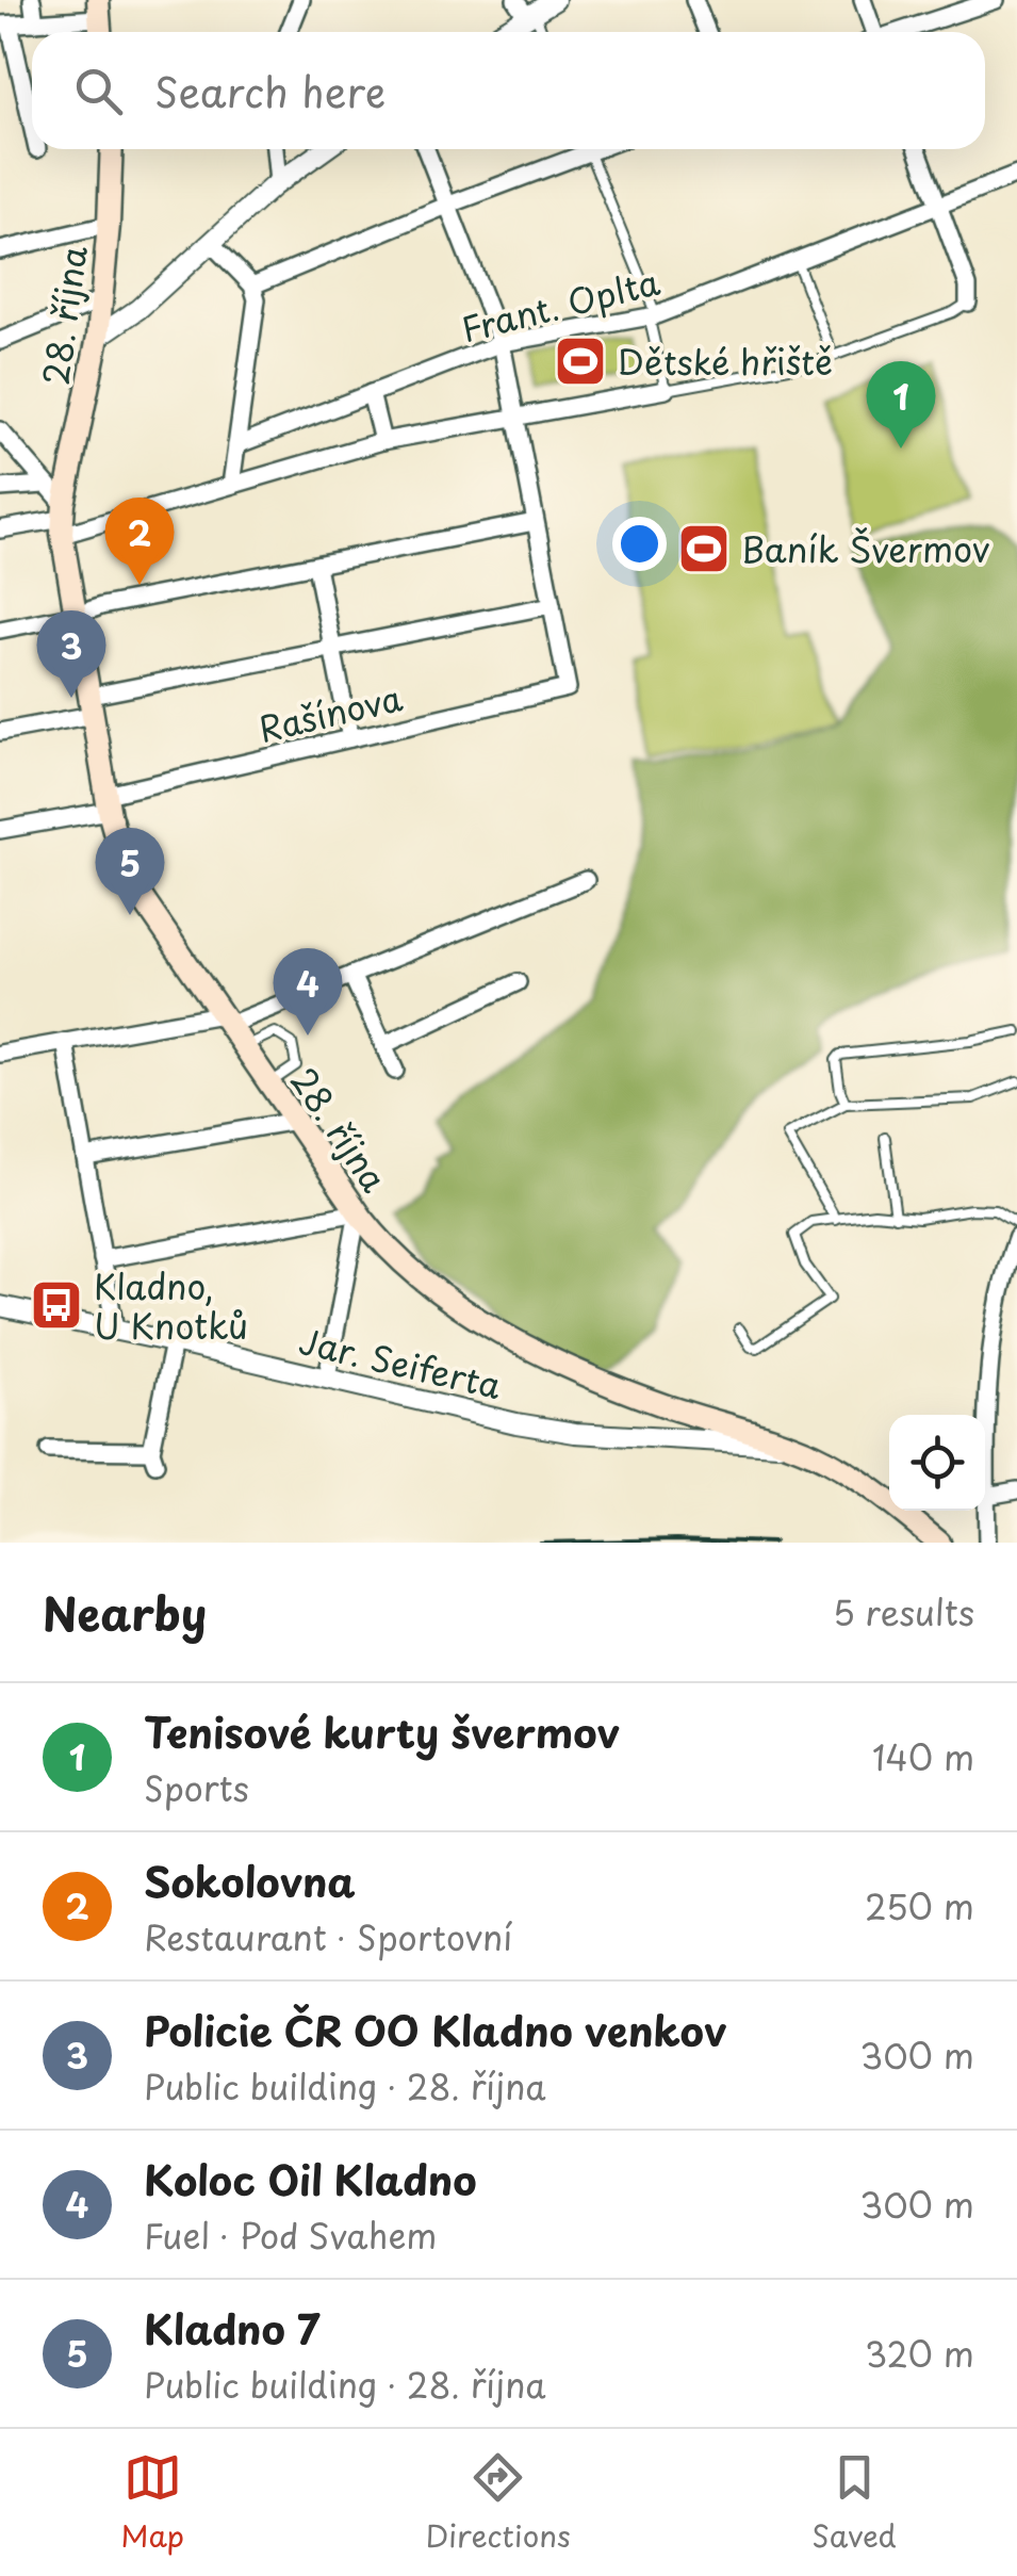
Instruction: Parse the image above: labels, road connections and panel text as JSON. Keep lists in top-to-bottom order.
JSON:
{
  "streets": {
    "main road": ["28. října"],
    "street": ["Frant. Oplta", "Rašínova", "Jar. Seiferta"]
  },
  "crossings": [
    ["28. října", "Rašínova"],
    ["28. října", "Jar. Seiferta"]
  ],
  "places": {
    "sports": ["Dětské hřiště", "Baník Švermov"],
    "bus stop": ["Kladno, U Knotků"]
  },
  "page": {
    "search": "Search here",
    "pins": [
      "1",
      "2",
      "3",
      "5",
      "4"
    ],
    "heading": ["Nearby", "5 results"],
    "list": [
      {
        "mark": "1",
        "name": "Tenisové kurty švermov",
        "note": "Sports",
        "value": "140 m"
      },
      {
        "mark": "2",
        "name": "Sokolovna",
        "note": "Restaurant · Sportovní",
        "value": "250 m"
      },
      {
        "mark": "3",
        "name": "Policie ČR OO Kladno venkov",
        "note": "Public building · 28. října",
        "value": "300 m"
      },
      {
        "mark": "4",
        "name": "Koloc Oil Kladno",
        "note": "Fuel · Pod Svahem",
        "value": "300 m"
      },
      {
        "mark": "5",
        "name": "Kladno 7",
        "note": "Public building · 28. října",
        "value": "320 m"
      }
    ],
    "nav": ["Map", "Directions", "Saved"]
  }
}
